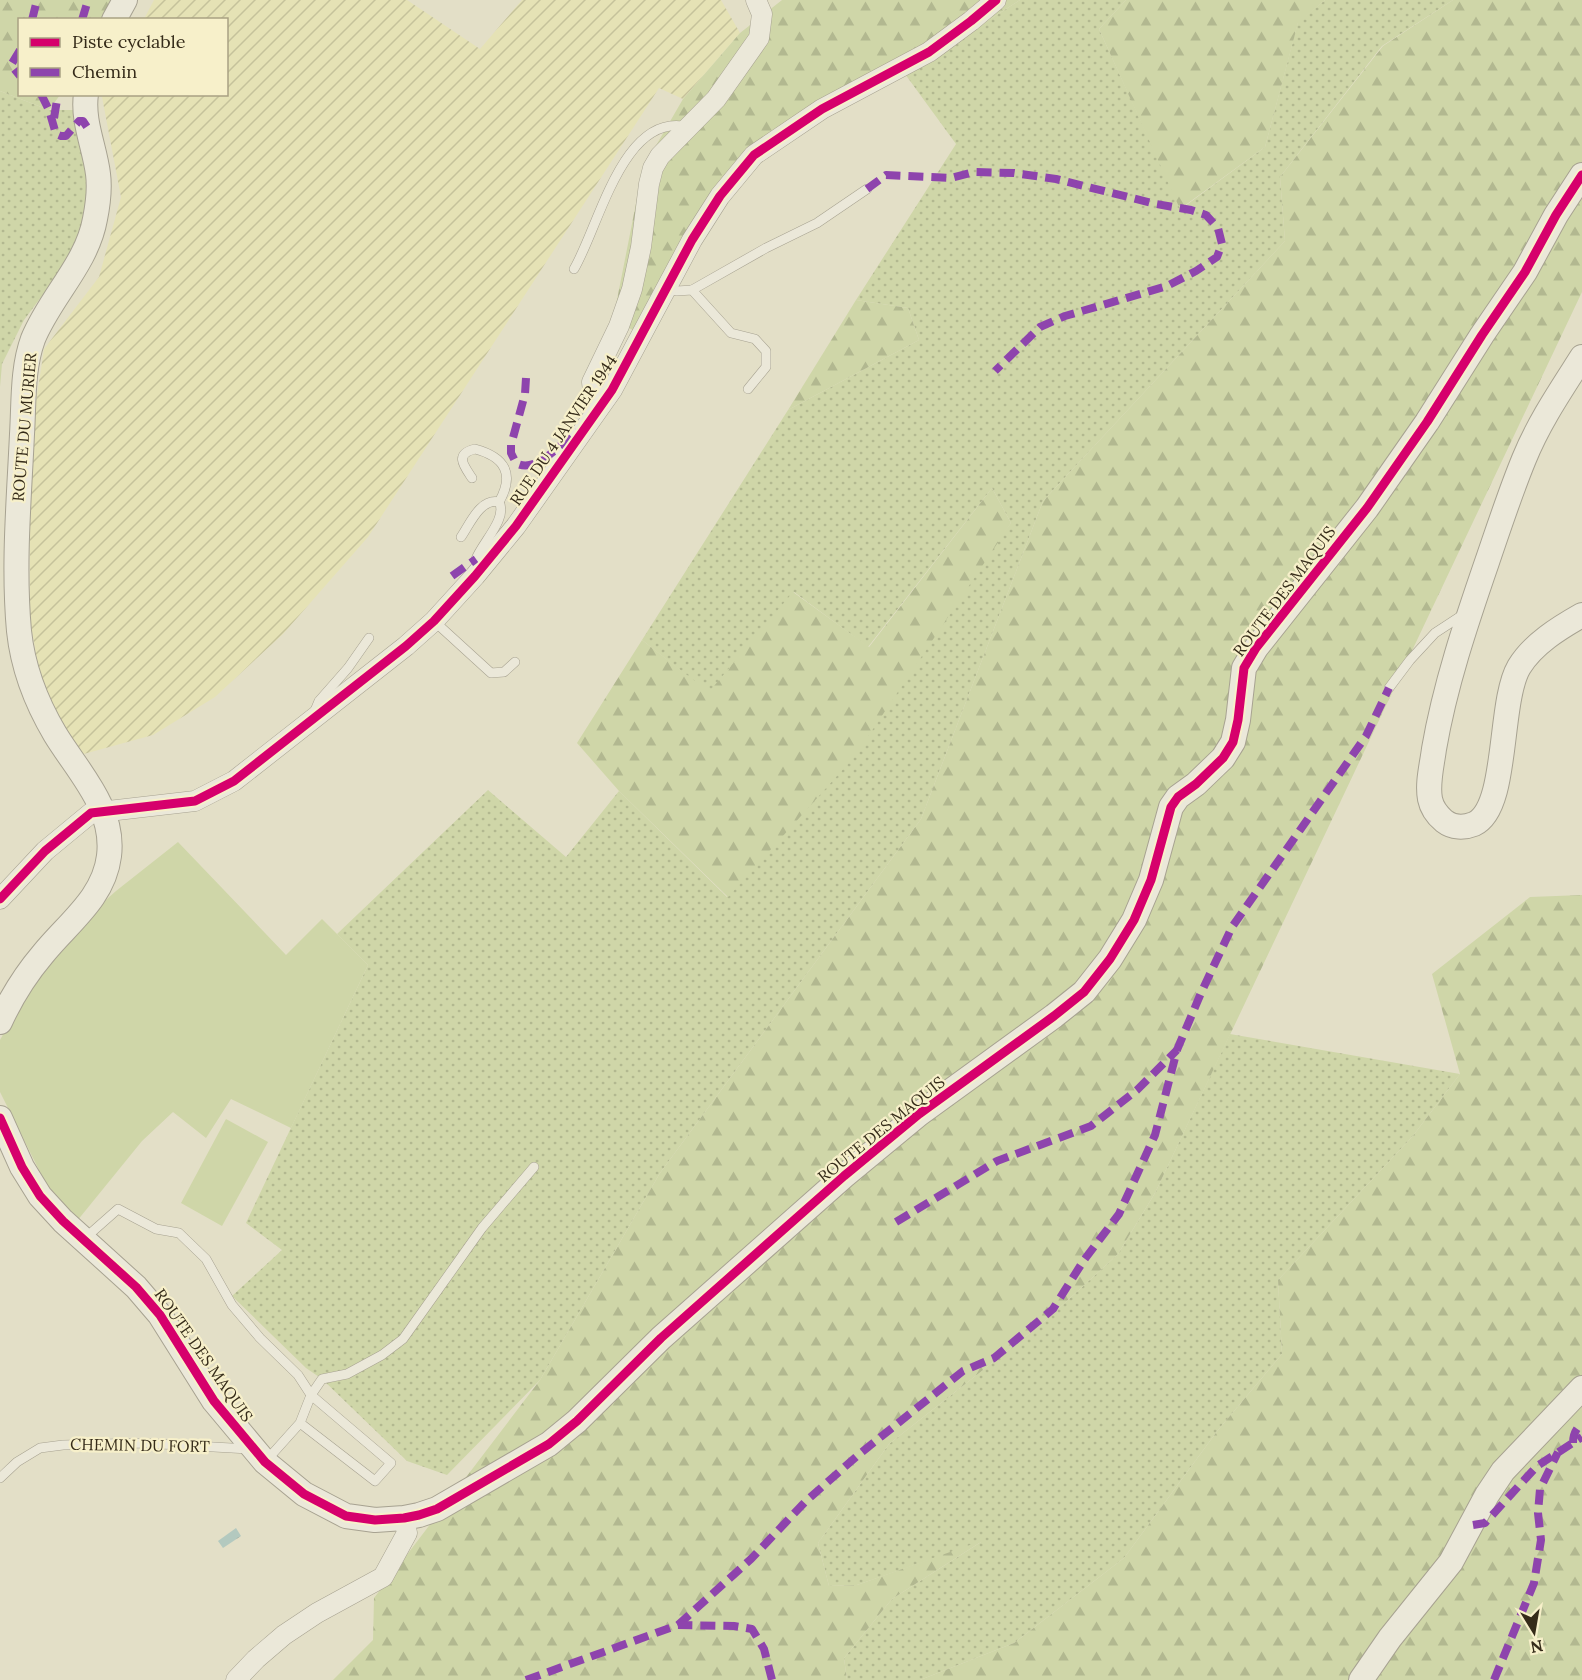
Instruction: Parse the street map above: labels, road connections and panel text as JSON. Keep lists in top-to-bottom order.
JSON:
{
  "streets": {
    "street": ["ROUTE DU MURIER", "RUE DU 4 JANVIER 1944", "ROUTE DES MAQUIS"],
    "lane": ["CHEMIN DU FORT"]
  },
  "crossings": [
    ["ROUTE DU MURIER", "RUE DU 4 JANVIER 1944"],
    ["ROUTE DES MAQUIS", "CHEMIN DU FORT"]
  ],
  "legend": ["Piste cyclable", "Chemin"],
  "north": "bottom"
}
